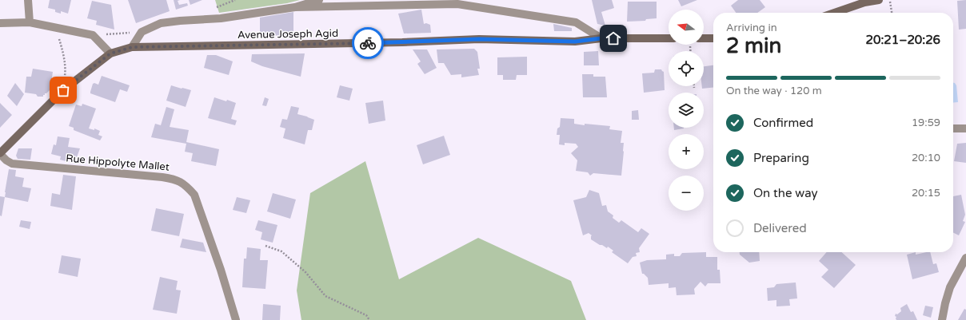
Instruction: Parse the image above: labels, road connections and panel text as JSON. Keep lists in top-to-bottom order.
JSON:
{
  "streets": {
    "main road": ["Avenue Joseph Agid"],
    "street": ["Rue Hippolyte Mallet"]
  },
  "north": "left",
  "page": {
    "map_buttons": ["+", "−"],
    "heading": ["2 min", "Arriving in", "20:21–20:26"],
    "bar": "On the way · 120 m",
    "list": [
      ["Confirmed", "19:59"],
      ["Preparing", "20:10"],
      ["On the way", "20:15"],
      "Delivered"
    ]
  }
}
